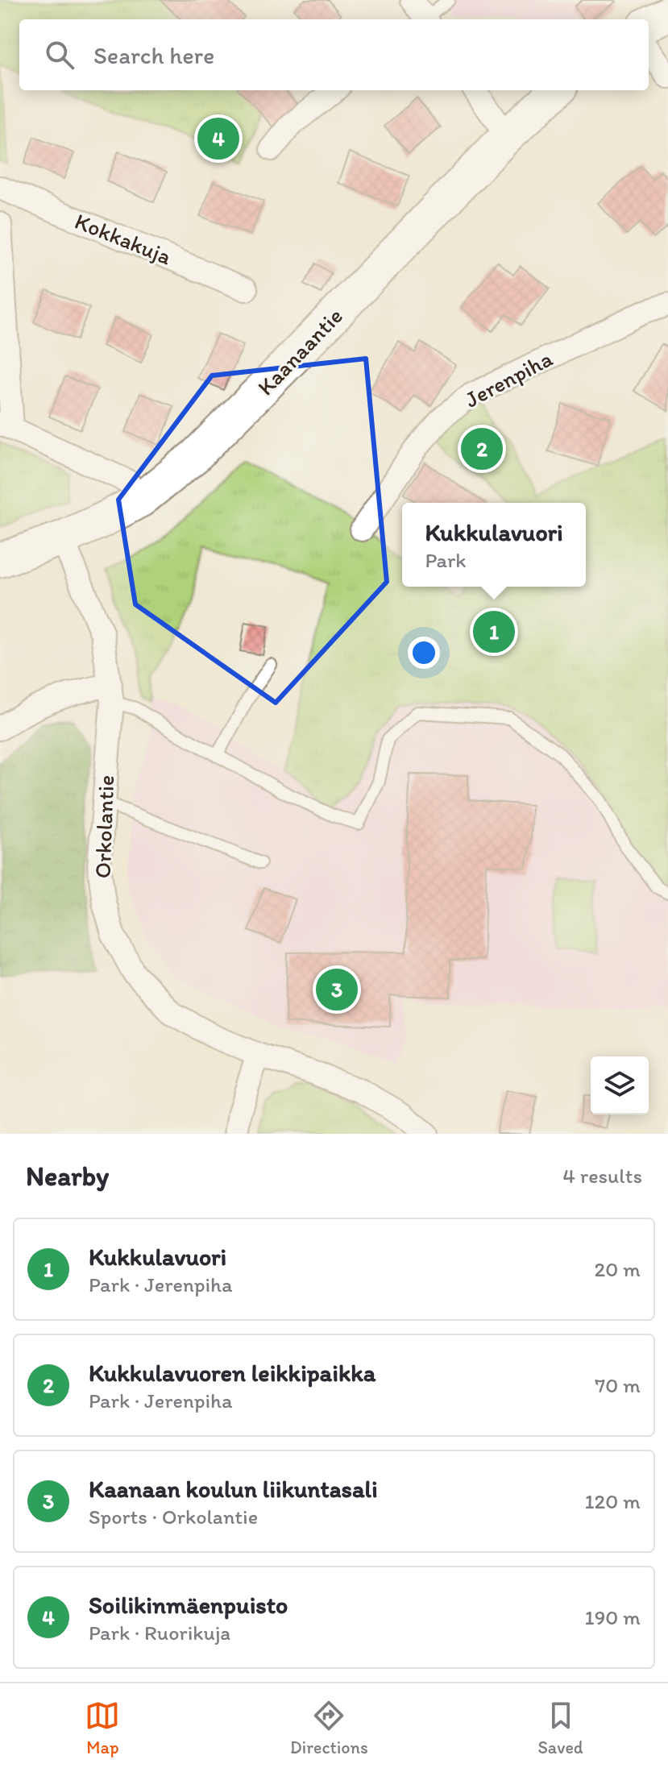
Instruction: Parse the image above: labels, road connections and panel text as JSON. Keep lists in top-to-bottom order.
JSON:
{
  "streets": {
    "street": [
      "Kokkakuja",
      "Kaanaantie",
      "Jerenpiha",
      "Orkolantie"
    ]
  },
  "crossings": [
    ["Kaanaantie", "Orkolantie"]
  ],
  "page": {
    "search": "Search here",
    "pins": [
      "4",
      "2",
      "1",
      "3"
    ],
    "popup": ["Kukkulavuori", "Park"],
    "heading": ["Nearby", "4 results"],
    "list": [
      {
        "mark": "1",
        "name": "Kukkulavuori",
        "note": "Park · Jerenpiha",
        "value": "20 m"
      },
      {
        "mark": "2",
        "name": "Kukkulavuoren leikkipaikka",
        "note": "Park · Jerenpiha",
        "value": "70 m"
      },
      {
        "mark": "3",
        "name": "Kaanaan koulun liikuntasali",
        "note": "Sports · Orkolantie",
        "value": "120 m"
      },
      {
        "mark": "4",
        "name": "Soilikinmäenpuisto",
        "note": "Park · Ruorikuja",
        "value": "190 m"
      }
    ],
    "nav": ["Map", "Directions", "Saved"]
  }
}
